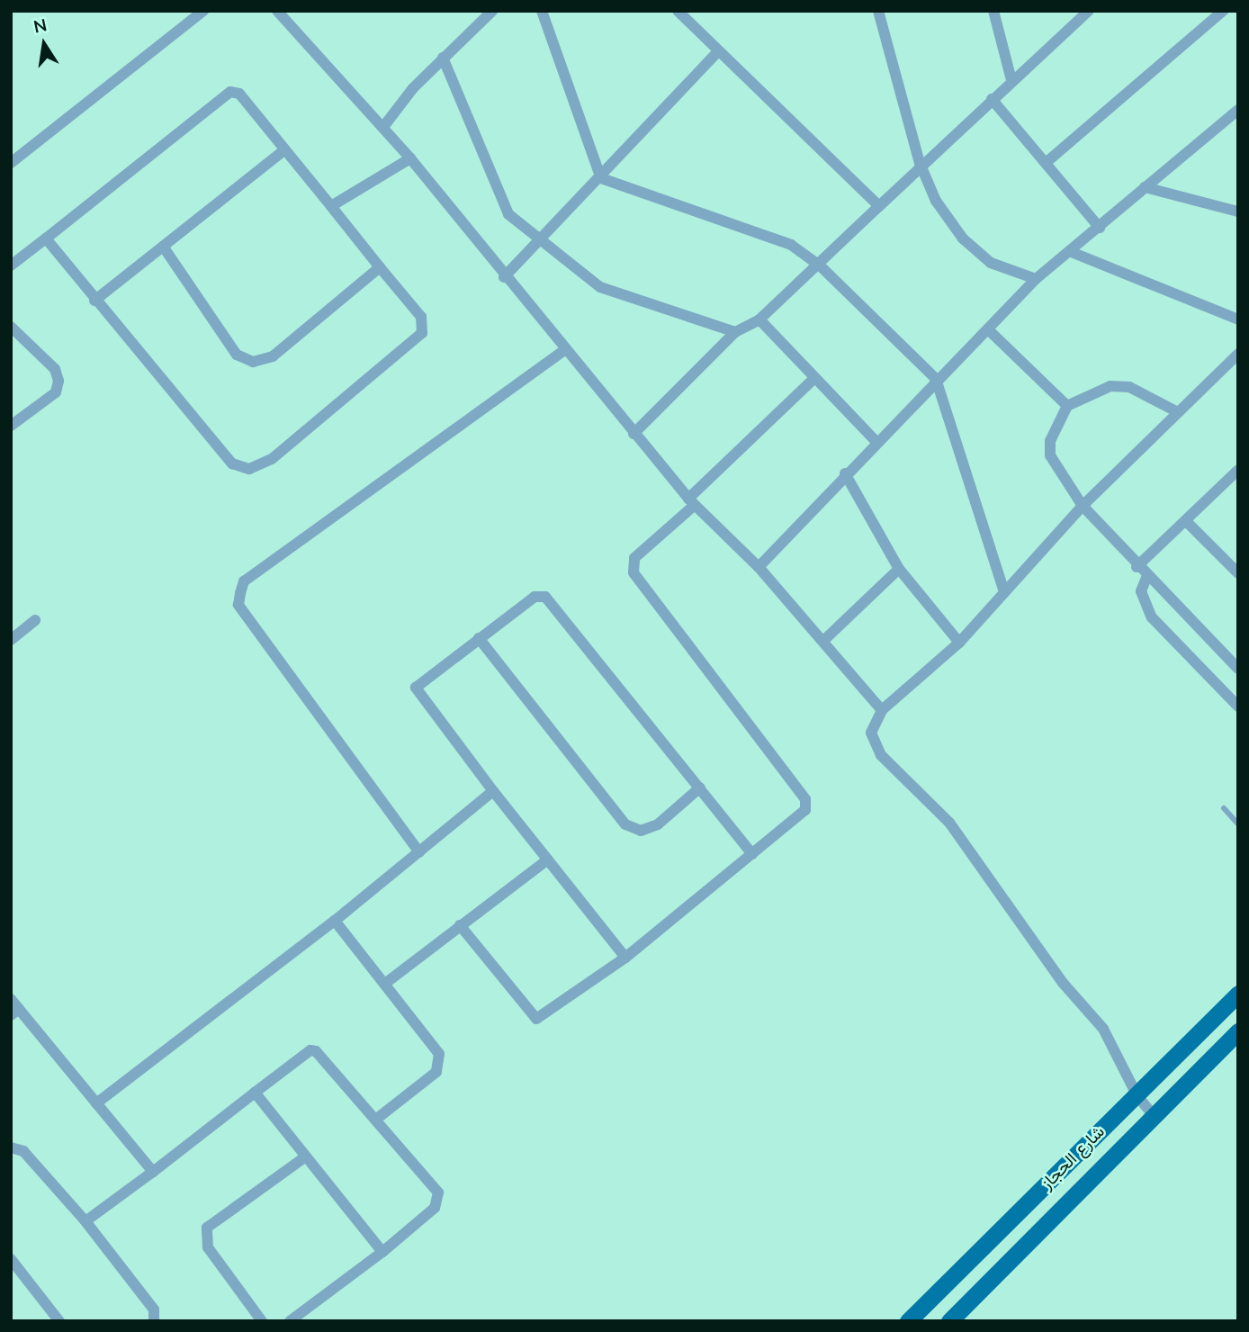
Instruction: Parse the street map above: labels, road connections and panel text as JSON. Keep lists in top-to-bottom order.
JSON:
{
  "streets": {
    "main road": ["شارع الحجاز"]
  },
  "north": "top"
}
